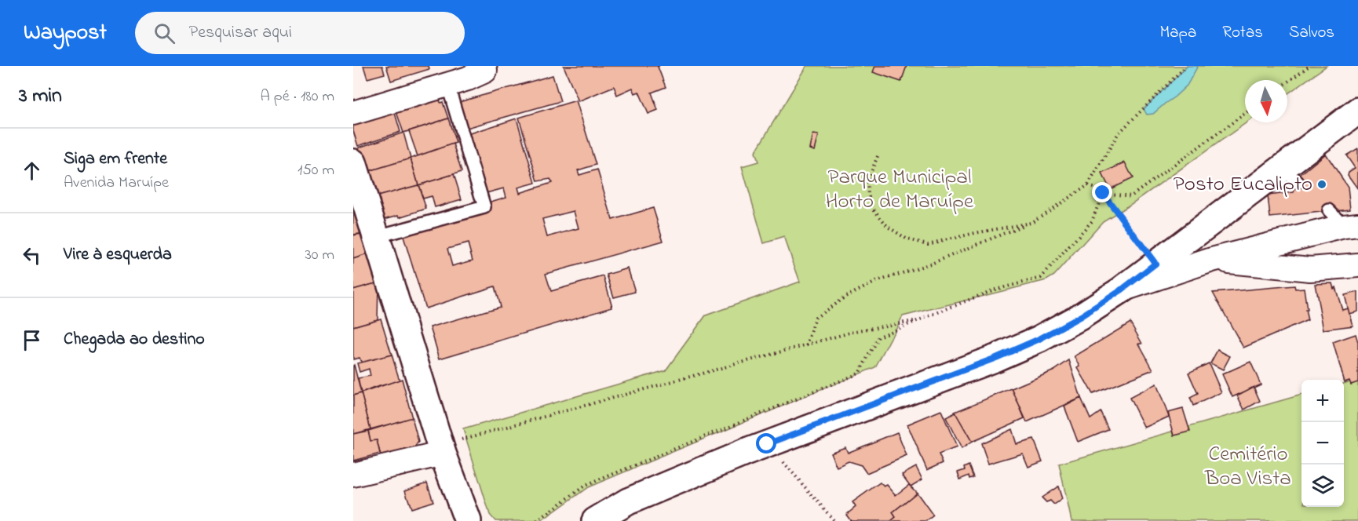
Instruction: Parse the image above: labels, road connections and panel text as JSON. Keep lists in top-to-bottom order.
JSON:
{
  "parks": ["Parque Municipal Horto de Maruípe", "Cemitério Boa Vista"],
  "places": ["Posto Eucalipto"],
  "north": "bottom",
  "page": {
    "header": "Waypost",
    "search": "Pesquisar aqui",
    "nav": ["Mapa", "Rotas", "Salvos"],
    "heading": ["3 min", "A pé · 180 m"],
    "list": [
      ["Siga em frente", "Avenida Maruípe", "150 m"],
      ["Vire à esquerda", "30 m"],
      "Chegada ao destino"
    ],
    "map_buttons": ["+", "−"]
  }
}
